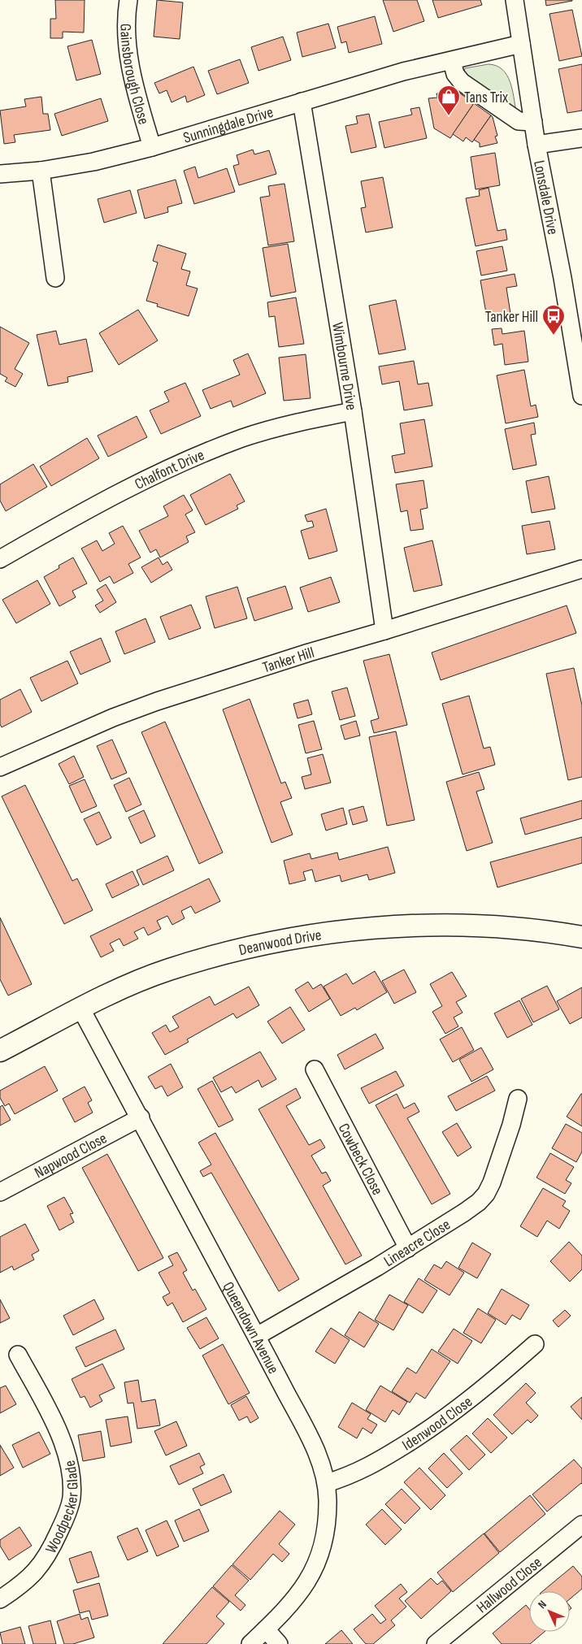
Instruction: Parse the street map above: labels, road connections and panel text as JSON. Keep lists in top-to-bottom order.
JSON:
{
  "streets": {
    "street": [
      "Gainsborough Close",
      "Sunningdale Drive",
      "Lonsdale Drive",
      "Wimbourne Drive",
      "Chalfont Drive",
      "Tanker Hill",
      "Deanwood Drive",
      "Napwood Close",
      "Cowbeck Close",
      "Lineacre Close",
      "Queendown Avenue",
      "Idenwood Close",
      "Woodpecker Glade",
      "Hallwood Close"
    ]
  },
  "crossings": [
    ["Gainsborough Close", "Sunningdale Drive"],
    ["Sunningdale Drive", "Lonsdale Drive"],
    ["Sunningdale Drive", "Wimbourne Drive"],
    ["Wimbourne Drive", "Chalfont Drive"],
    ["Wimbourne Drive", "Tanker Hill"],
    ["Deanwood Drive", "Queendown Avenue"],
    ["Napwood Close", "Queendown Avenue"],
    ["Cowbeck Close", "Lineacre Close"],
    ["Lineacre Close", "Queendown Avenue"],
    ["Queendown Avenue", "Idenwood Close"]
  ],
  "places": {
    "shop": ["Tans Trix"],
    "bus stop": ["Tanker Hill"]
  },
  "north": "top left"
}
